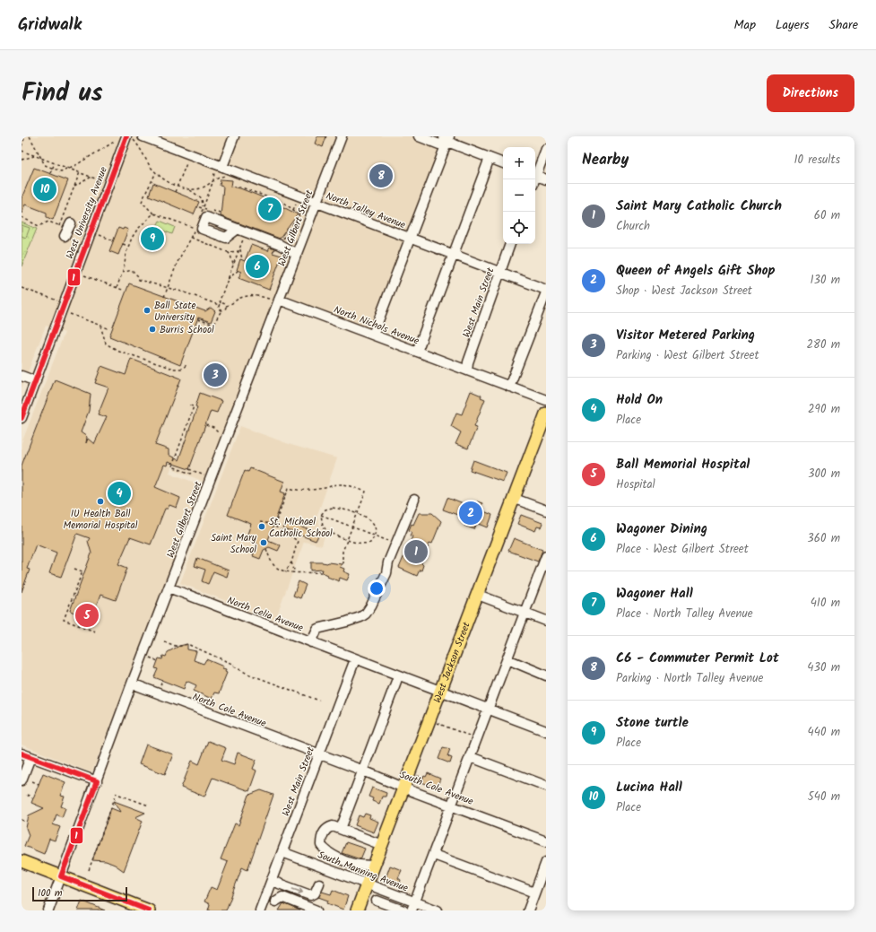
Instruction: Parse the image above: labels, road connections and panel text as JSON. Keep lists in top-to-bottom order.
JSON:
{
  "streets": {
    "main road": ["West Jackson Street"],
    "street": [
      "North Talley Avenue",
      "West University Avenue",
      "West Gilbert Street",
      "West Main Street",
      "North Nichols Avenue",
      "North Celia Avenue",
      "North Cole Avenue",
      "South Cole Avenue",
      "South Manning Avenue"
    ]
  },
  "crossings": [
    ["North Talley Avenue", "West Gilbert Street"],
    ["North Talley Avenue", "West Main Street"],
    ["West Gilbert Street", "North Nichols Avenue"],
    ["West Gilbert Street", "North Celia Avenue"],
    ["West Gilbert Street", "North Cole Avenue"],
    ["West Main Street", "North Nichols Avenue"],
    ["West Main Street", "North Celia Avenue"],
    ["West Main Street", "North Cole Avenue"],
    ["West Main Street", "South Cole Avenue"],
    ["West Main Street", "South Manning Avenue"],
    ["North Celia Avenue", "West Jackson Street"],
    ["West Jackson Street", "South Cole Avenue"],
    ["West Jackson Street", "South Manning Avenue"],
    ["North Cole Avenue", "South Cole Avenue"]
  ],
  "places": [
    "Ball State University",
    "Burris School",
    "IU Health Ball Memorial Hospital",
    "St. Michael Catholic School",
    "Saint Mary School"
  ],
  "lines": ["transit line 1"],
  "scale_bar": "100 m",
  "page": {
    "header": "Gridwalk",
    "nav": ["Map", "Layers", "Share"],
    "title": "Find us",
    "buttons": "Directions",
    "heading": ["Nearby", "10 results"],
    "map_buttons": ["+", "−"],
    "pins": [
      "8",
      "10",
      "7",
      "9",
      "6",
      "3",
      "4",
      "2",
      "1",
      "5"
    ],
    "list": [
      {
        "mark": "1",
        "name": "Saint Mary Catholic Church",
        "note": "Church",
        "value": "60 m"
      },
      {
        "mark": "2",
        "name": "Queen of Angels Gift Shop",
        "note": "Shop · West Jackson Street",
        "value": "130 m"
      },
      {
        "mark": "3",
        "name": "Visitor Metered Parking",
        "note": "Parking · West Gilbert Street",
        "value": "280 m"
      },
      {
        "mark": "4",
        "name": "Hold On",
        "note": "Place",
        "value": "290 m"
      },
      {
        "mark": "5",
        "name": "Ball Memorial Hospital",
        "note": "Hospital",
        "value": "300 m"
      },
      {
        "mark": "6",
        "name": "Wagoner Dining",
        "note": "Place · West Gilbert Street",
        "value": "360 m"
      },
      {
        "mark": "7",
        "name": "Wagoner Hall",
        "note": "Place · North Talley Avenue",
        "value": "410 m"
      },
      {
        "mark": "8",
        "name": "C6 - Commuter Permit Lot",
        "note": "Parking · North Talley Avenue",
        "value": "430 m"
      },
      {
        "mark": "9",
        "name": "Stone turtle",
        "note": "Place",
        "value": "440 m"
      },
      {
        "mark": "10",
        "name": "Lucina Hall",
        "note": "Place",
        "value": "540 m"
      }
    ],
    "scale": "100 m"
  }
}
